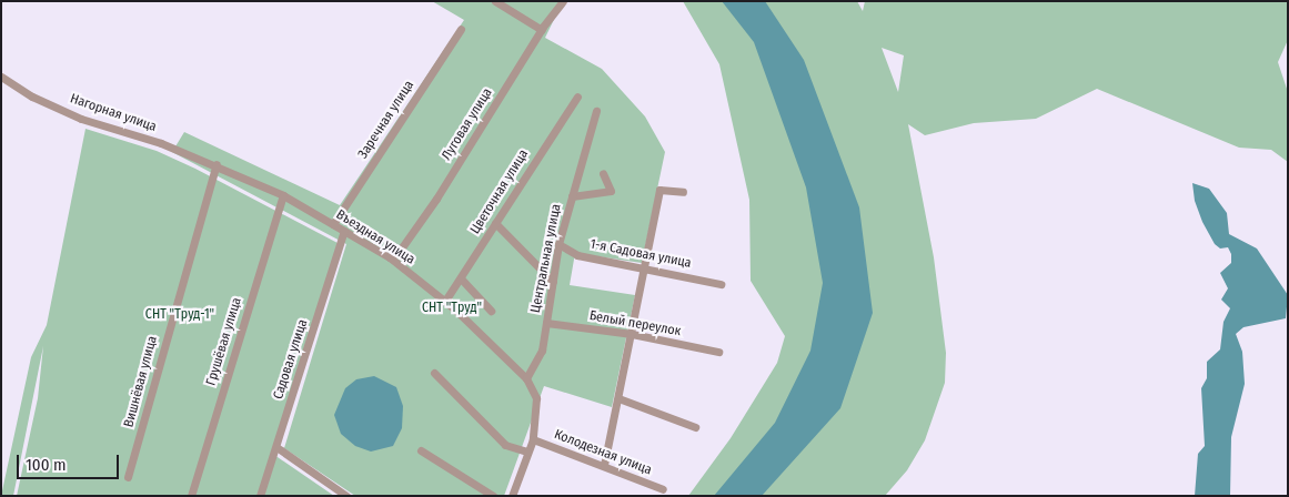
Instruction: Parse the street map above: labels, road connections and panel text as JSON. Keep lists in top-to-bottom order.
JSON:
{
  "streets": {
    "street": [
      "Нагорная улица",
      "Заречная улица",
      "Луговая улица",
      "Цветочная улица",
      "Въездная улица",
      "1-я Садовая улица",
      "Центральная улица",
      "Белый переулок",
      "Грушёвая улица",
      "Садовая улица",
      "Вишнёвая улица",
      "Колодезная улица"
    ]
  },
  "crossings": [
    ["Нагорная улица", "Въездная улица"],
    ["Заречная улица", "Въездная улица"],
    ["Луговая улица", "Въездная улица"],
    ["Цветочная улица", "Въездная улица"],
    ["Въездная улица", "Центральная улица"],
    ["Въездная улица", "Грушёвая улица"],
    ["Въездная улица", "Садовая улица"],
    ["Въездная улица", "Вишнёвая улица"],
    ["Въездная улица", "Колодезная улица"],
    ["1-я Садовая улица", "Центральная улица"],
    ["Центральная улица", "Белый переулок"]
  ],
  "parks": ["СНТ \"Труд\"", "СНТ \"Труд-1\""],
  "scale_bar": "100 m"
}
